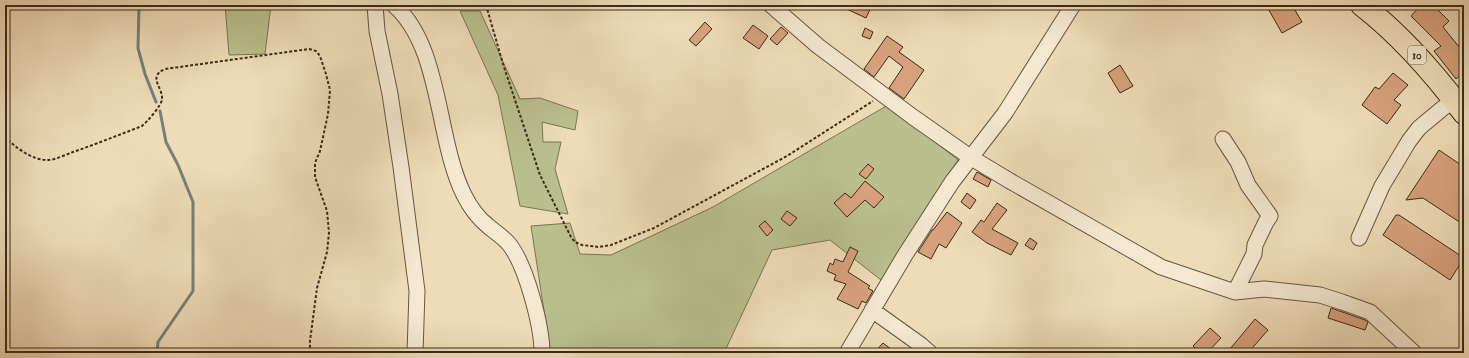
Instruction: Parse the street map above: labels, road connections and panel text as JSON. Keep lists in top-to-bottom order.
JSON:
{
  "streets": {
    "highway": ["10"]
  }
}
